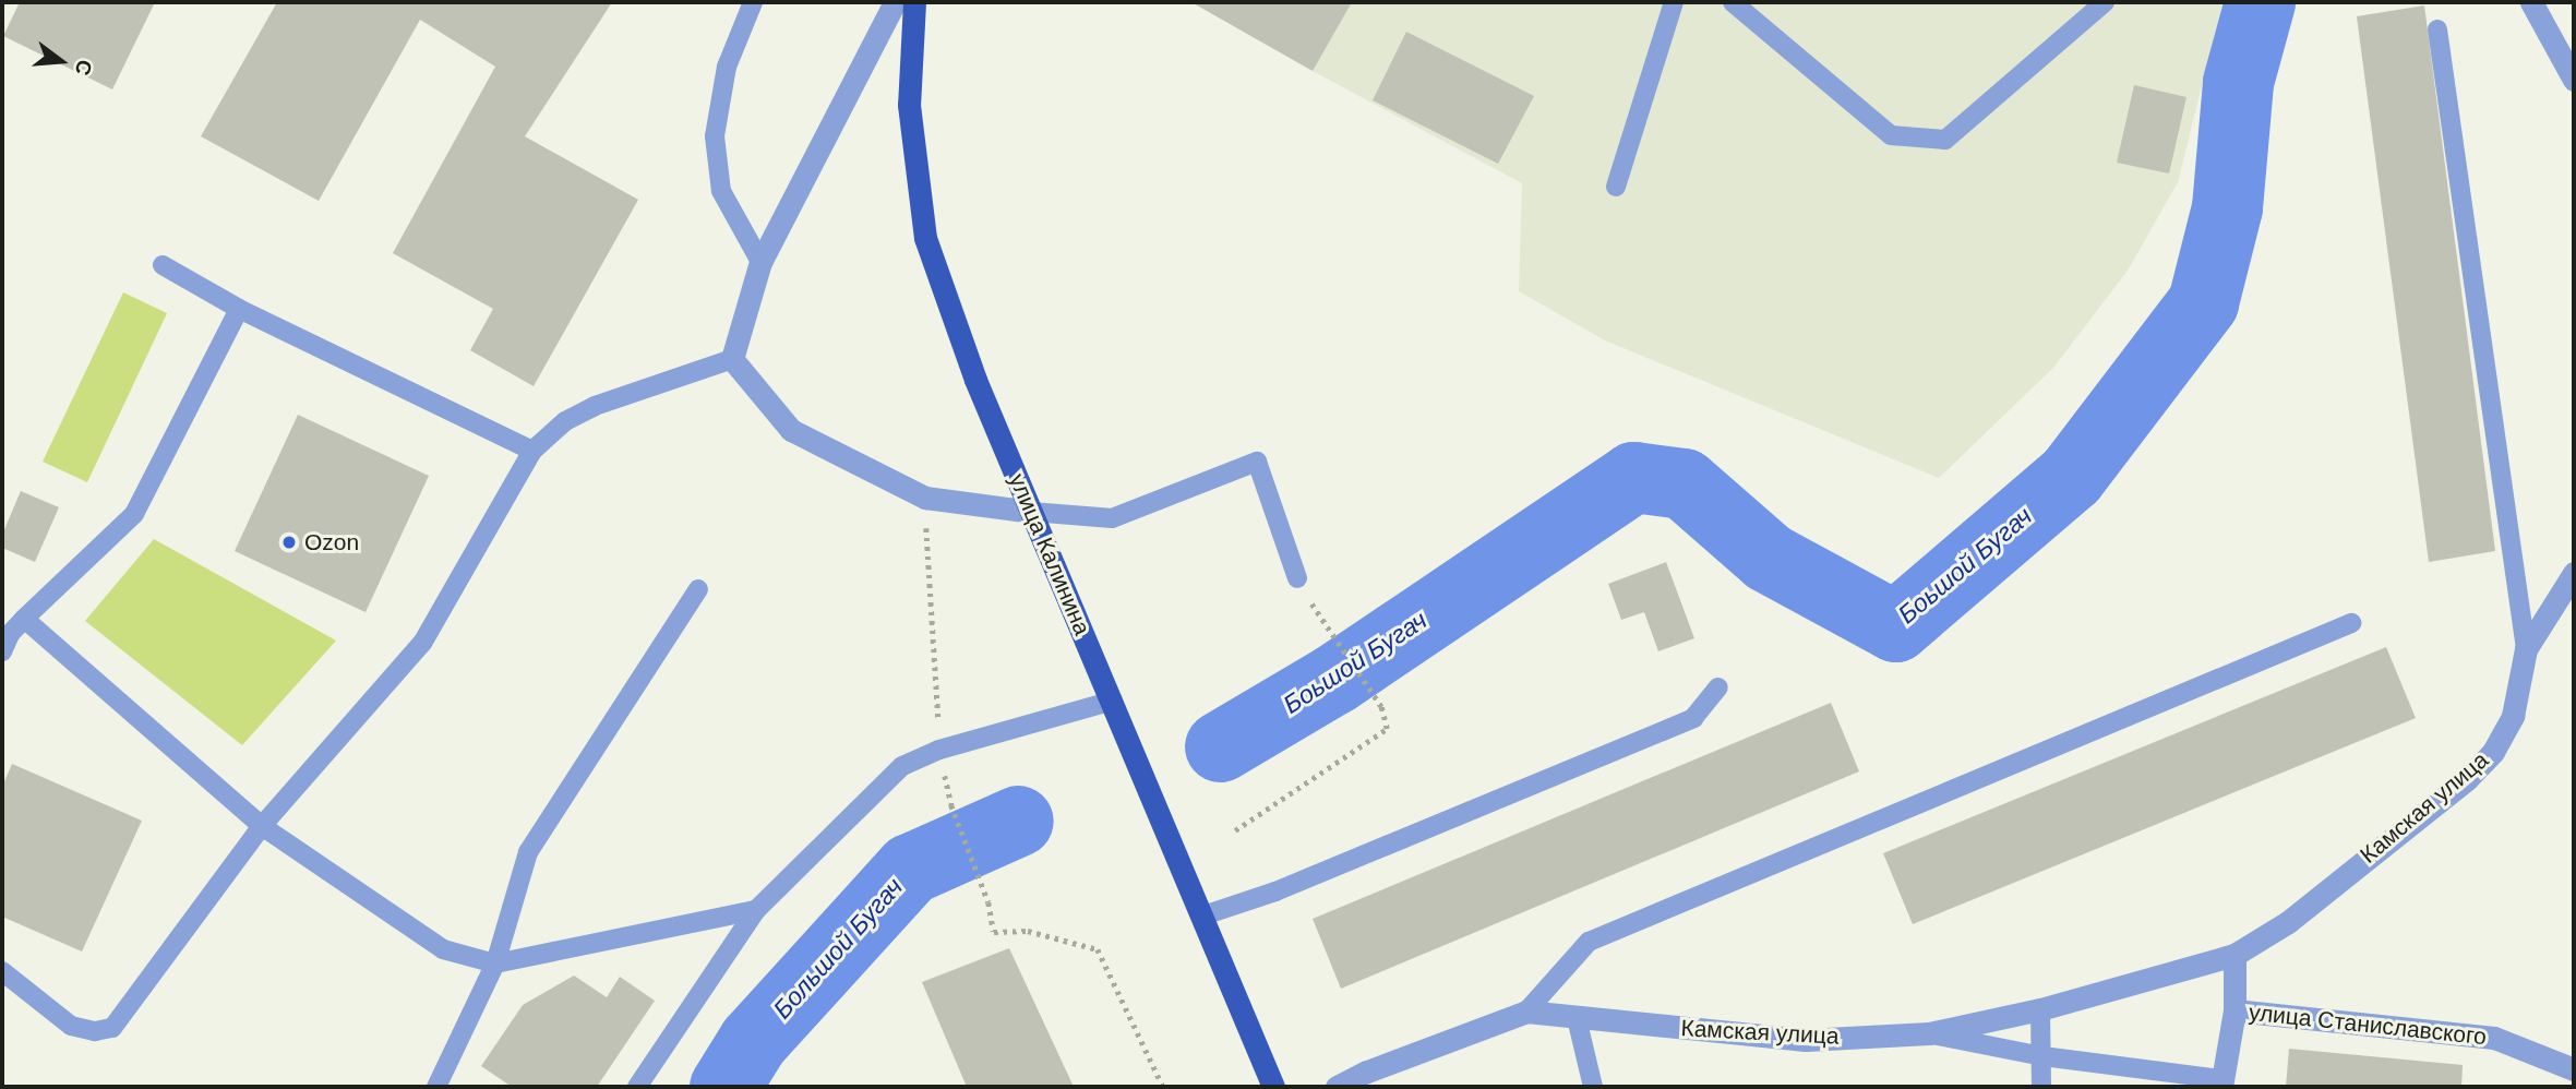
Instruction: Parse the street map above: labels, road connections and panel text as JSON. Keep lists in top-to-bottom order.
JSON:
{
  "streets": {
    "main road": ["улица Калинина"],
    "street": ["Камская улица", "улица Станиславского"]
  },
  "water": ["Боьшой Бугач", "Большой Бугач"],
  "places": ["Ozon"],
  "north": "right"
}
